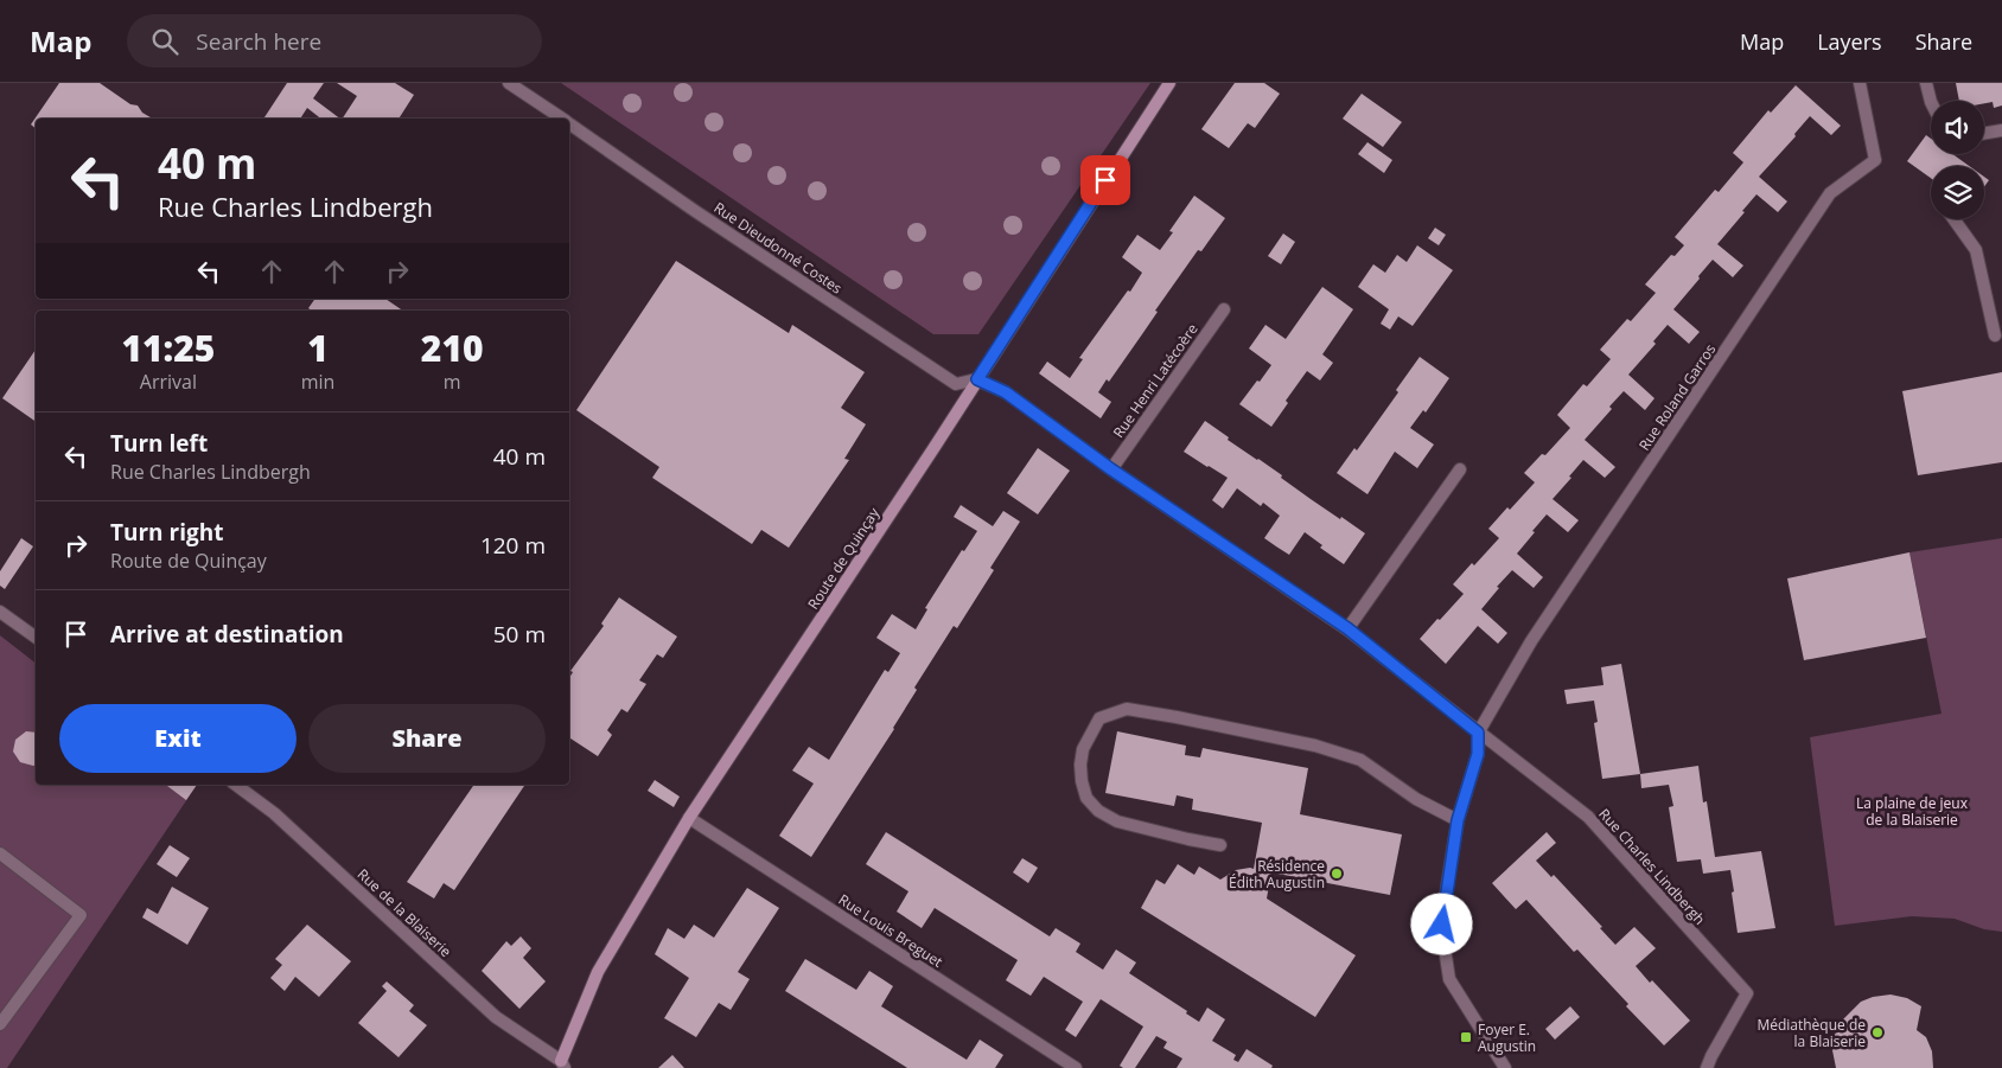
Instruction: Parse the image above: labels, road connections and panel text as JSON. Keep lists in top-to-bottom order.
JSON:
{
  "streets": {
    "street": [
      "Rue Dieudonné Costes",
      "Rue Henri Latécoère",
      "Rue Roland Garros",
      "Route de Quinçay",
      "Rue Charles Lindbergh",
      "Rue de la Blaiserie",
      "Rue Louis Breguet"
    ]
  },
  "crossings": [
    ["Rue Dieudonné Costes", "Route de Quinçay"],
    ["Rue Dieudonné Costes", "Rue Charles Lindbergh"],
    ["Rue Henri Latécoère", "Rue Charles Lindbergh"],
    ["Rue Roland Garros", "Rue Charles Lindbergh"],
    ["Route de Quinçay", "Rue Charles Lindbergh"],
    ["Route de Quinçay", "Rue de la Blaiserie"],
    ["Route de Quinçay", "Rue Louis Breguet"]
  ],
  "parks": ["La plaine de jeux de la Blaiserie"],
  "places": {
    "other": ["Résidence Édith Augustin", "Médiathèque de la Blaiserie"],
    "transit": ["Foyer E. Augustin"]
  },
  "page": {
    "header": "Map",
    "search": "Search here",
    "nav": ["Map", "Layers", "Share"],
    "turn": ["40 m", "Rue Charles Lindbergh"],
    "eta": [
      "11:25",
      "Arrival",
      "1",
      "min",
      "210",
      "m"
    ],
    "list": [
      {
        "name": "Turn left",
        "note": "Rue Charles Lindbergh",
        "value": "40 m"
      },
      {
        "name": "Turn right",
        "note": "Route de Quinçay",
        "value": "120 m"
      },
      {
        "name": "Arrive at destination",
        "value": "50 m"
      }
    ],
    "buttons": ["Exit", "Share"]
  }
}
